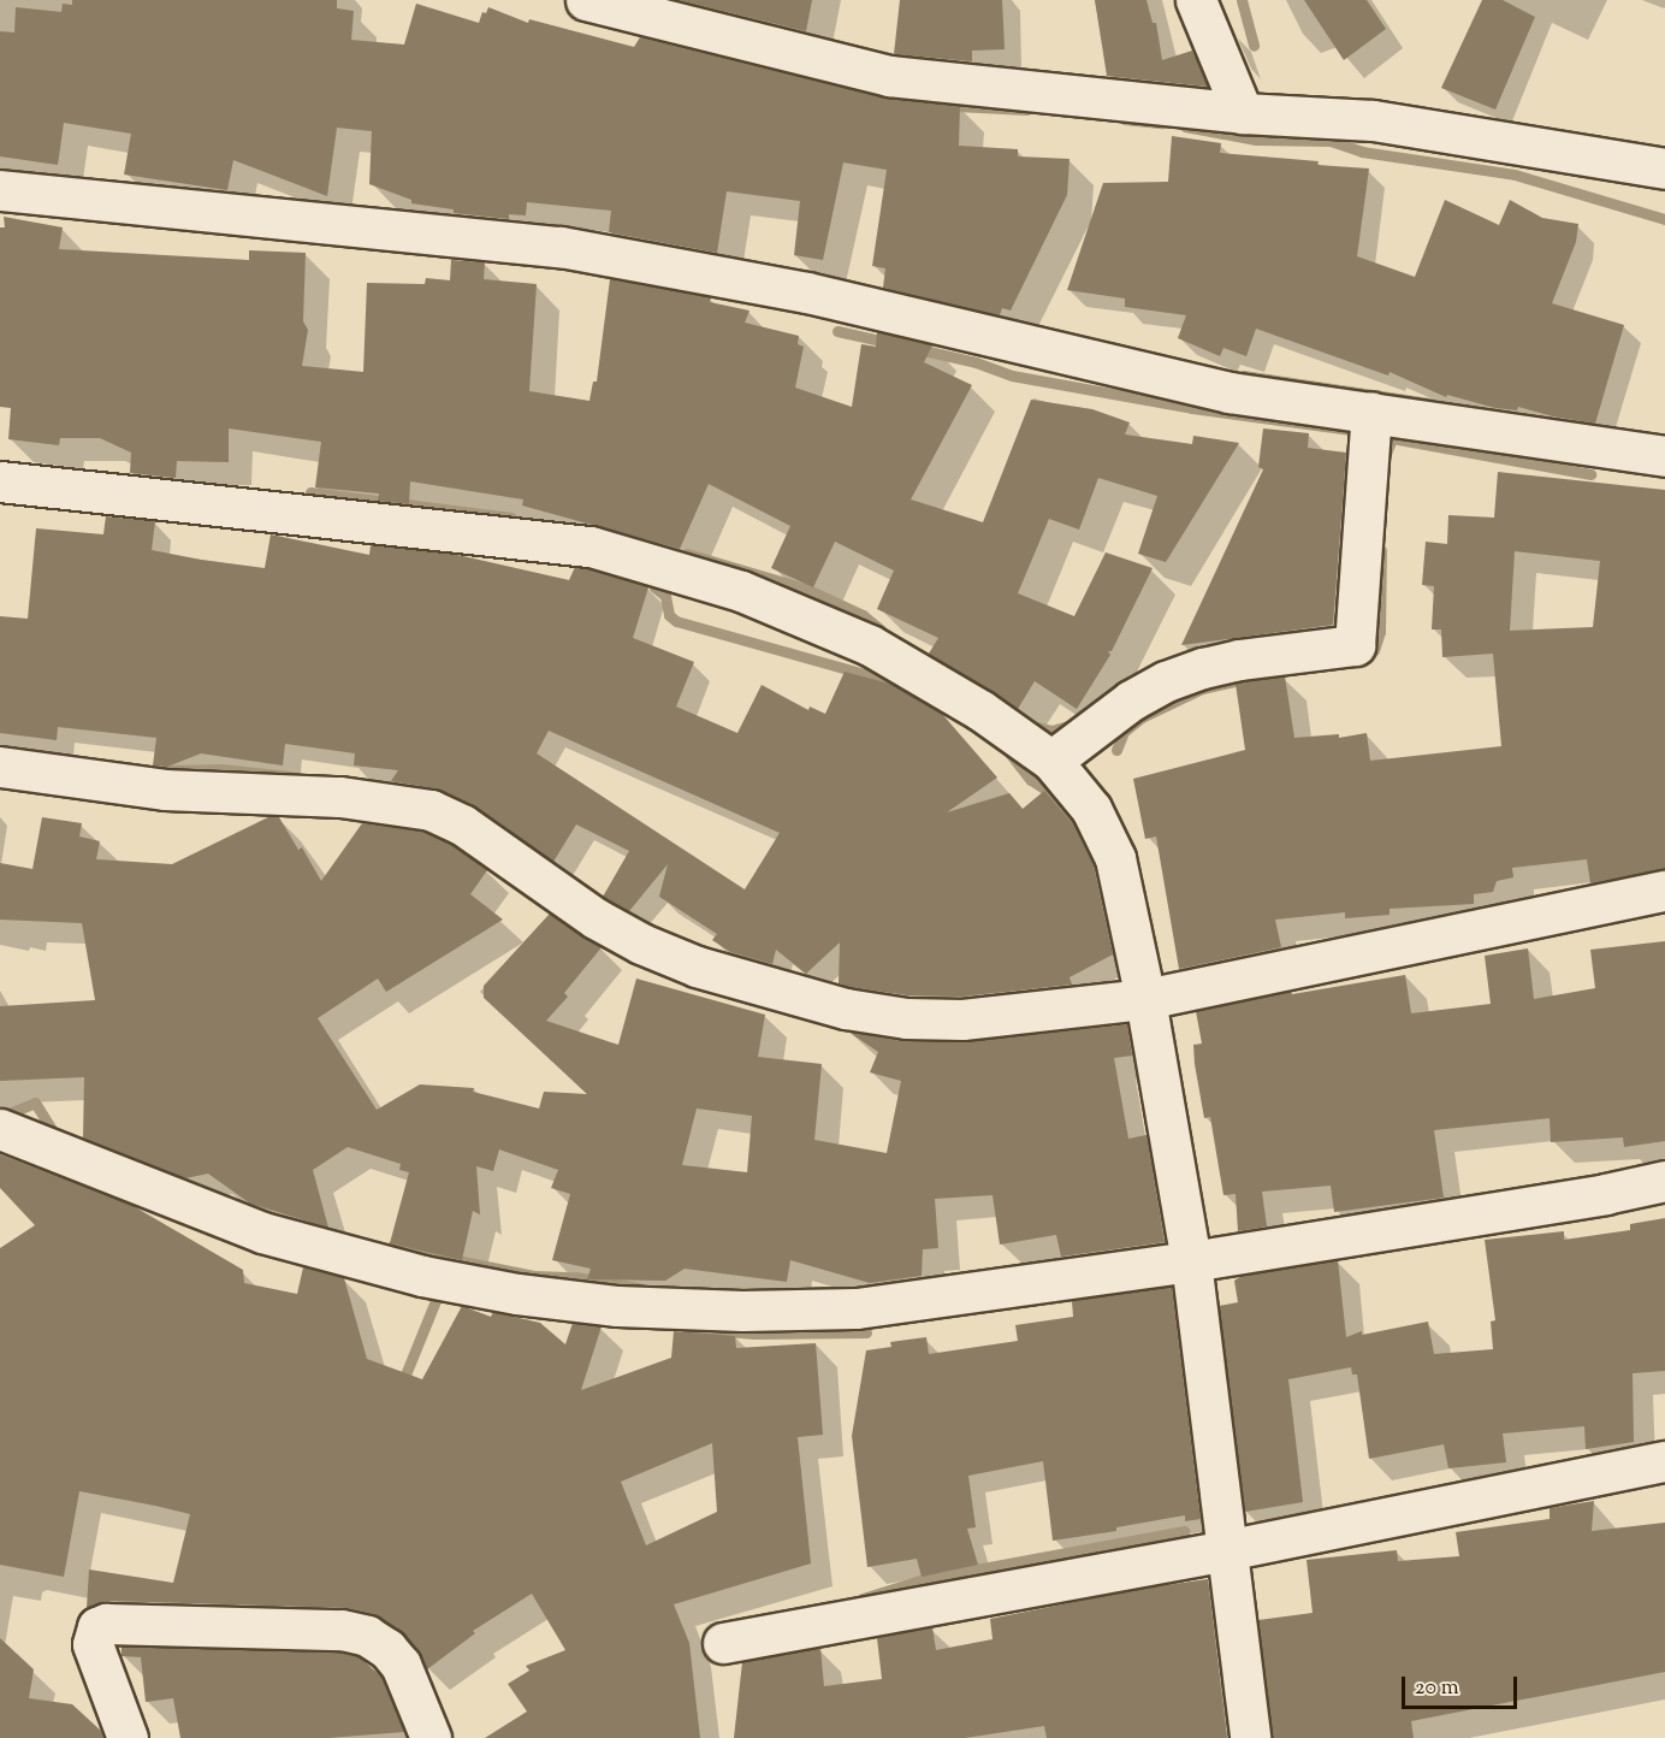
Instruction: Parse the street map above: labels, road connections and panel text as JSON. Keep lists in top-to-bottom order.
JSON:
{
  "scale_bar": "20 m"
}
